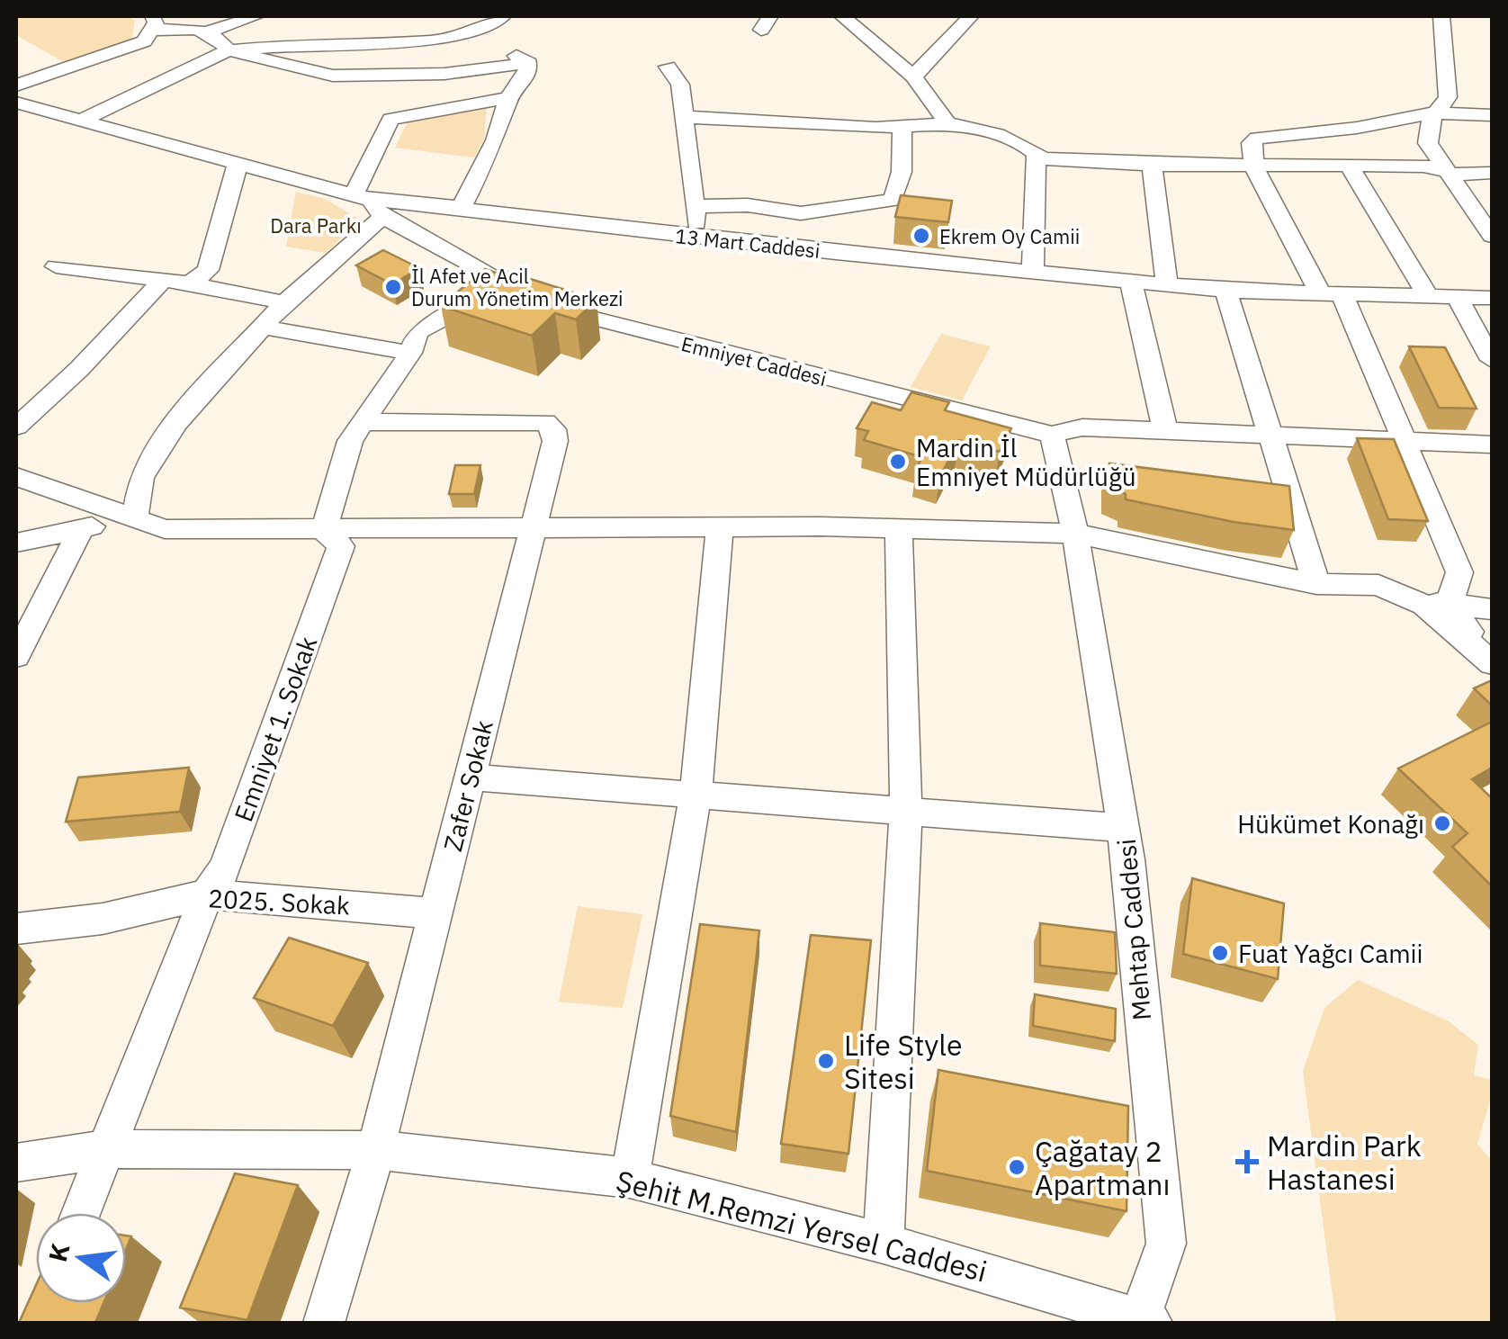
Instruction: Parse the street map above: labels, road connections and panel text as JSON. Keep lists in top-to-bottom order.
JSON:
{
  "streets": {
    "street": [
      "13 Mart Caddesi",
      "Emniyet Caddesi",
      "Emniyet 1. Sokak",
      "Zafer Sokak",
      "2025. Sokak",
      "Mehtap Caddesi",
      "Şehit M.Remzi Yersel Caddesi"
    ]
  },
  "crossings": [
    ["13 Mart Caddesi", "Emniyet Caddesi"],
    ["Emniyet Caddesi", "Emniyet 1. Sokak"],
    ["Emniyet 1. Sokak", "Zafer Sokak"],
    ["Emniyet 1. Sokak", "2025. Sokak"],
    ["Emniyet 1. Sokak", "Şehit M.Remzi Yersel Caddesi"],
    ["Zafer Sokak", "2025. Sokak"],
    ["Zafer Sokak", "Şehit M.Remzi Yersel Caddesi"],
    ["Mehtap Caddesi", "Şehit M.Remzi Yersel Caddesi"]
  ],
  "parks": ["Dara Parkı"],
  "places": {
    "other": [
      "Ekrem Oy Camii",
      "İl Afet ve Acil Durum Yönetim Merkezi",
      "Mardin İl Emniyet Müdürlüğü",
      "Hükümet Konağı",
      "Fuat Yağcı Camii",
      "Life Style Sitesi",
      "Çağatay 2 Apartmanı"
    ],
    "health": ["Mardin Park Hastanesi"]
  },
  "north": "left"
}
